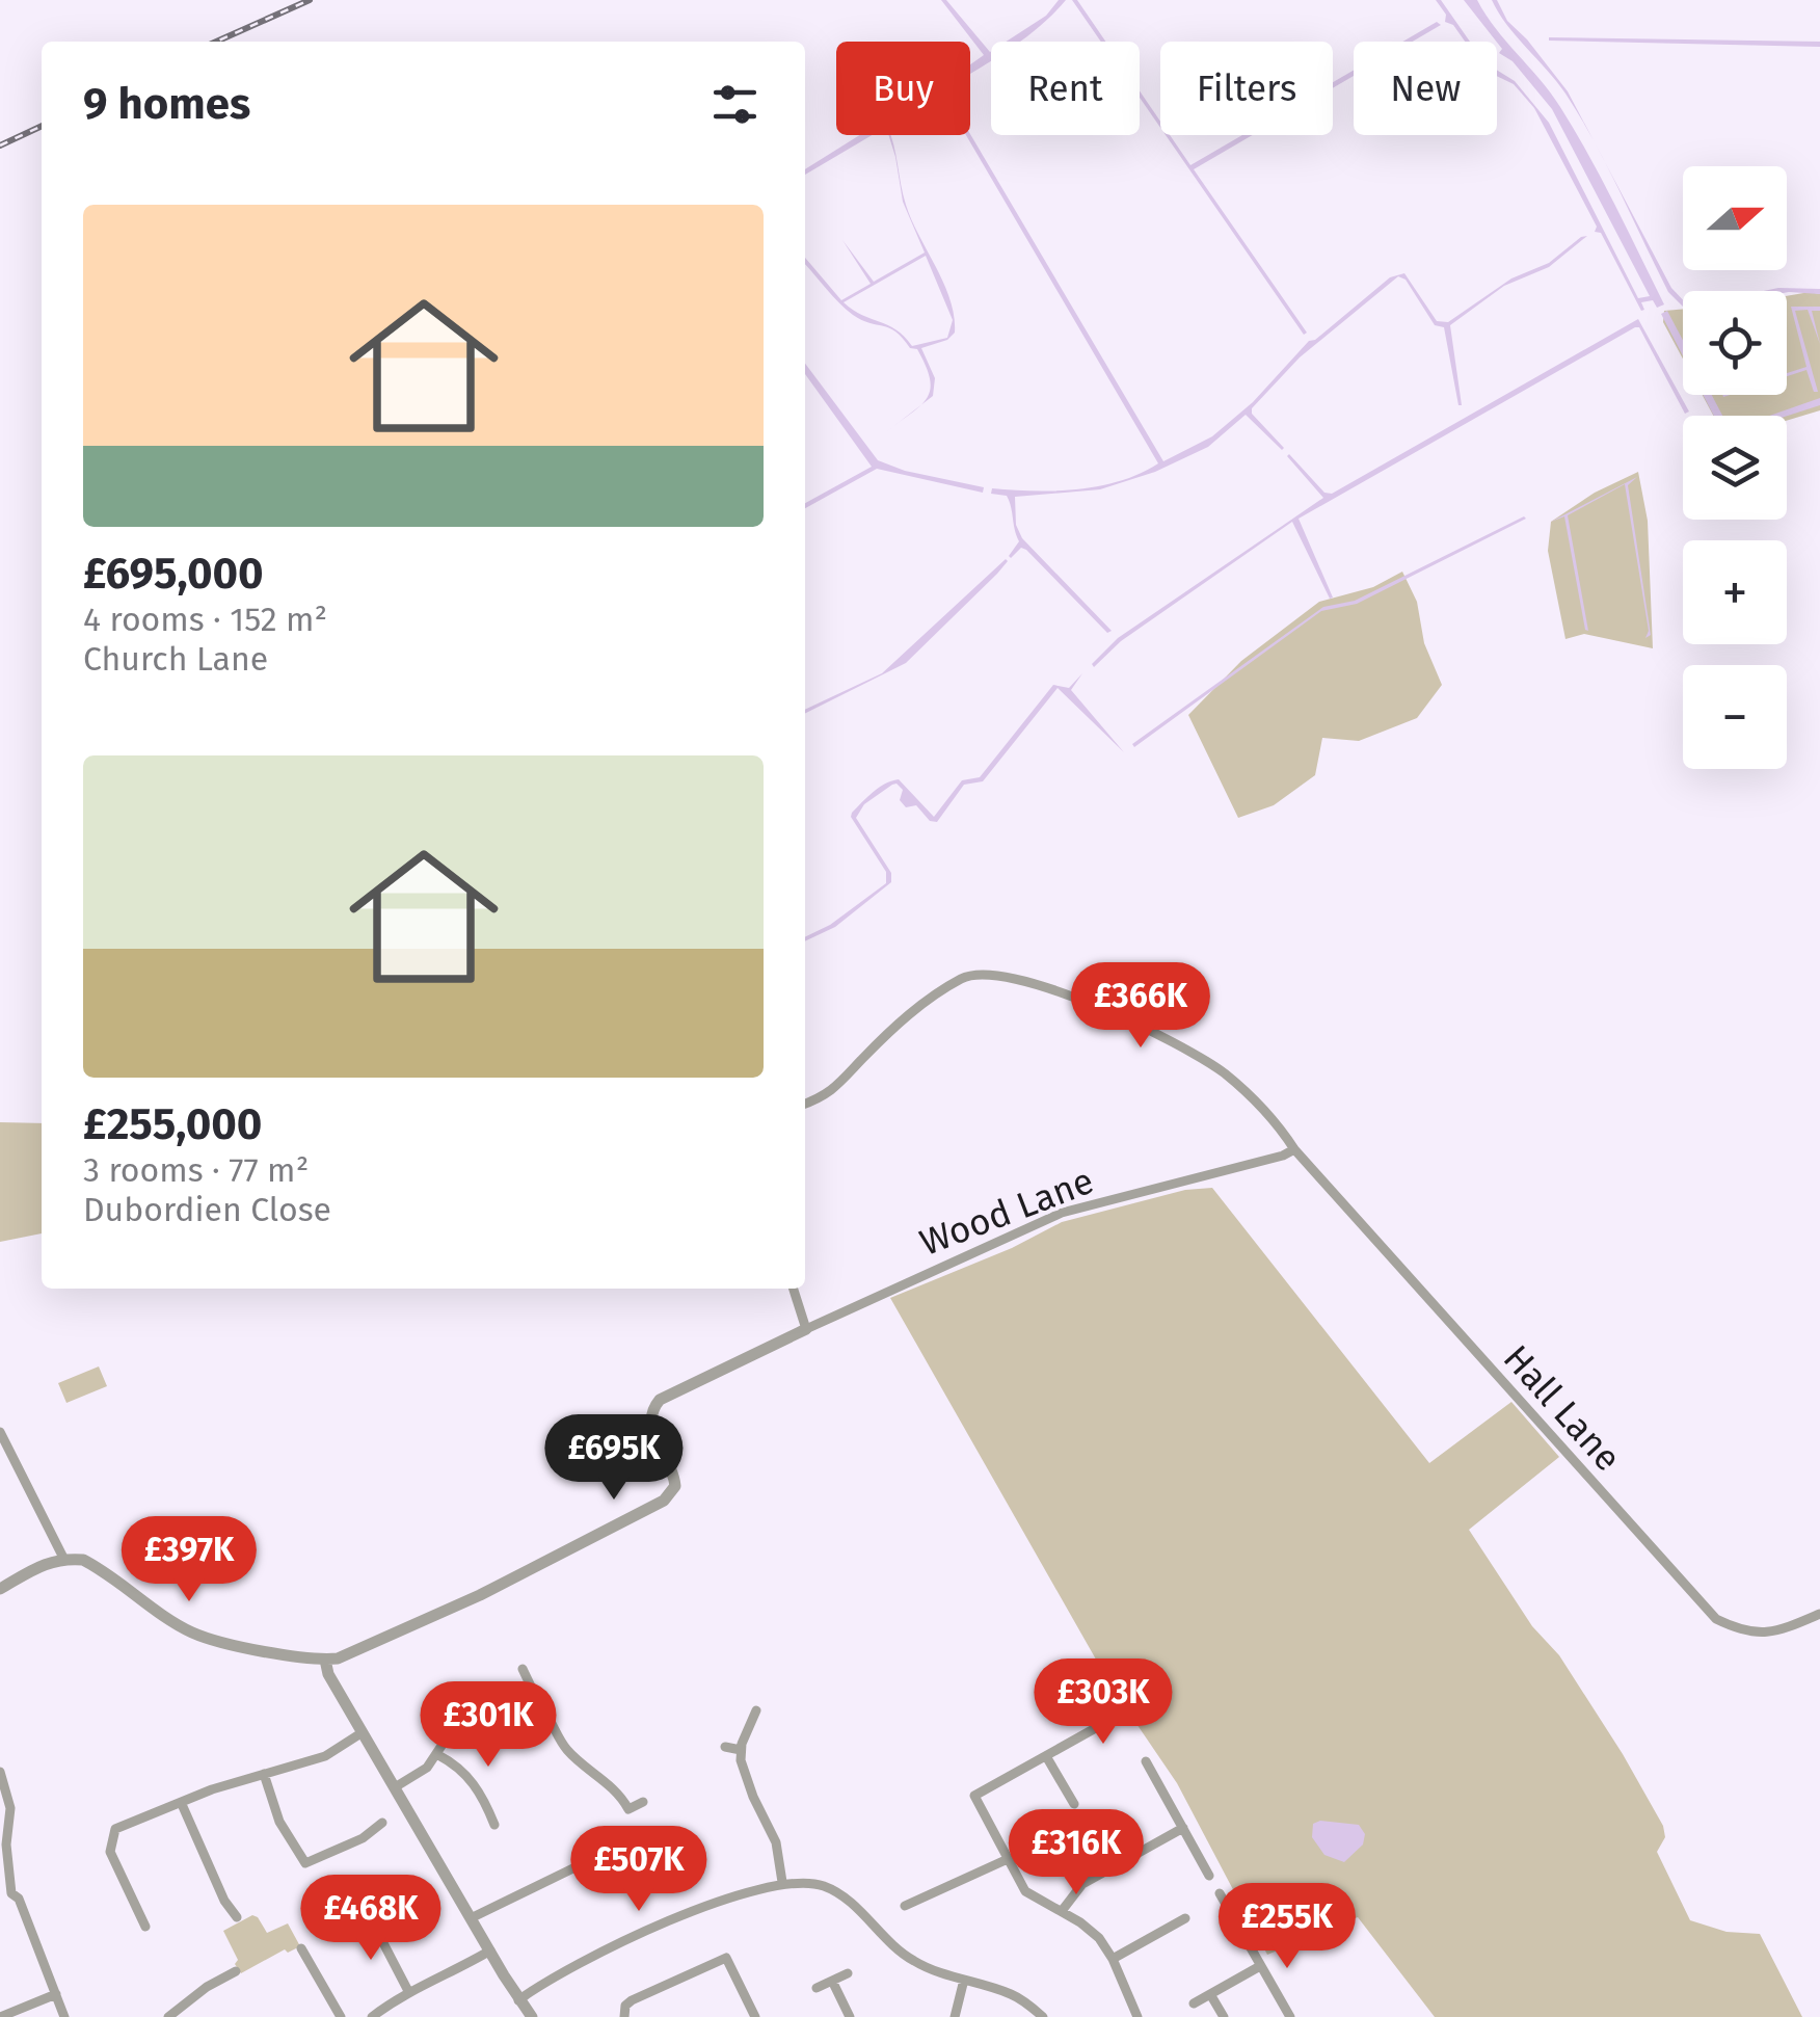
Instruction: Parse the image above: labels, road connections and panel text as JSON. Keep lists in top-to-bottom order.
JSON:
{
  "streets": {
    "street": ["Wood Lane", "Hall Lane"]
  },
  "crossings": [
    ["Wood Lane", "Hall Lane"]
  ],
  "north": "right",
  "page": {
    "chip": [
      "Buy",
      "Rent",
      "Filters",
      "New"
    ],
    "heading": "9 homes",
    "map_buttons": ["+", "−"],
    "list": [
      {
        "name": "£695,000",
        "note": "4 rooms · 152 m² · Church Lane"
      },
      {
        "name": "£255,000",
        "note": "3 rooms · 77 m² · Dubordien Close"
      }
    ],
    "price": [
      "£366K",
      "£695K",
      "£397K",
      "£303K",
      "£301K",
      "£316K",
      "£507K",
      "£468K",
      "£255K"
    ]
  }
}
